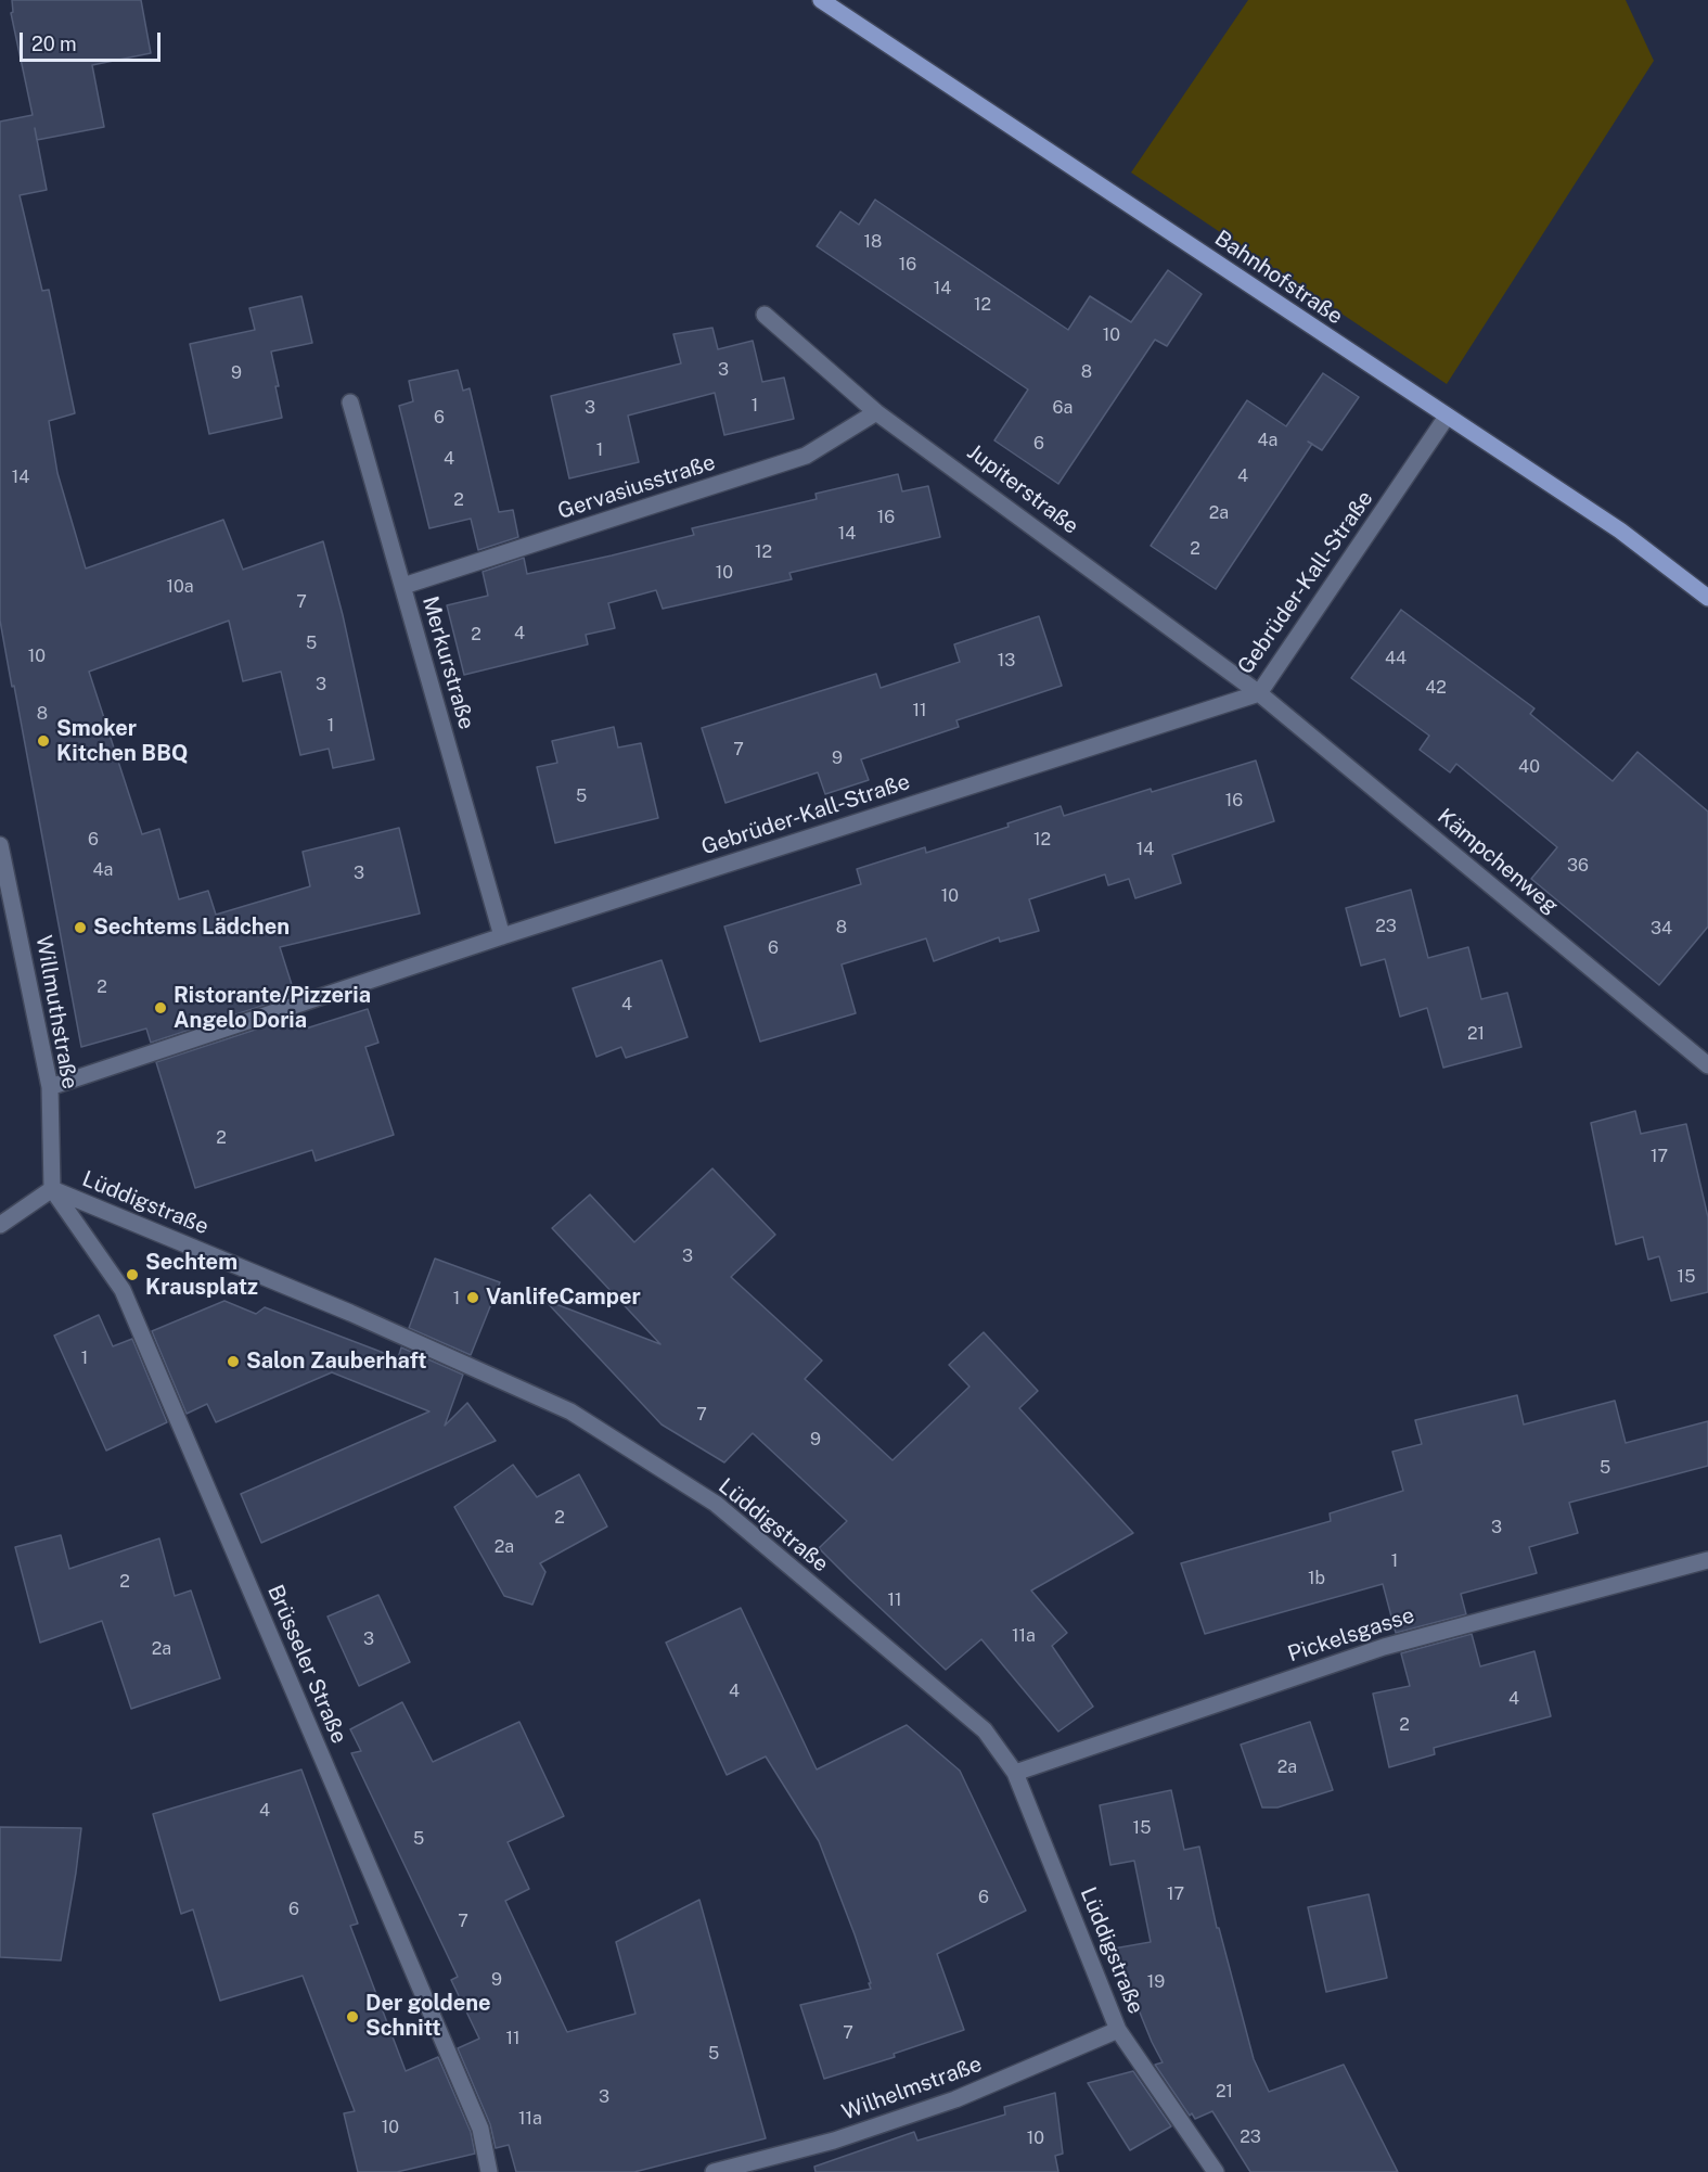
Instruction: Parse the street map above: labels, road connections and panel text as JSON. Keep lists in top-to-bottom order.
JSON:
{
  "streets": {
    "main road": ["Bahnhofstraße"],
    "street": [
      "Gervasiusstraße",
      "Jupiterstraße",
      "Gebrüder-Kall-Straße",
      "Merkurstraße",
      "Kämpchenweg",
      "Willmuthstraße",
      "Lüddigstraße",
      "Pickelsgasse",
      "Brüsseler Straße",
      "Wilhelmstraße"
    ]
  },
  "crossings": [
    ["Bahnhofstraße", "Gebrüder-Kall-Straße"],
    ["Gervasiusstraße", "Jupiterstraße"],
    ["Gervasiusstraße", "Merkurstraße"],
    ["Jupiterstraße", "Gebrüder-Kall-Straße"],
    ["Jupiterstraße", "Kämpchenweg"],
    ["Gebrüder-Kall-Straße", "Merkurstraße"],
    ["Gebrüder-Kall-Straße", "Kämpchenweg"],
    ["Gebrüder-Kall-Straße", "Willmuthstraße"],
    ["Willmuthstraße", "Lüddigstraße"],
    ["Willmuthstraße", "Brüsseler Straße"],
    ["Lüddigstraße", "Pickelsgasse"],
    ["Lüddigstraße", "Brüsseler Straße"],
    ["Lüddigstraße", "Wilhelmstraße"]
  ],
  "places": [
    "Smoker Kitchen BBQ",
    "Sechtems Lädchen",
    "Ristorante/Pizzeria Angelo Doria",
    "Sechtem Krausplatz",
    "VanlifeCamper",
    "Salon Zauberhaft",
    "Der goldene Schnitt"
  ],
  "house_numbers": [
    "18",
    "16",
    "14",
    "12",
    "10",
    "3",
    "8",
    "9",
    "1",
    "3",
    "6a",
    "6",
    "4a",
    "6",
    "1",
    "4",
    "4",
    "14",
    "2",
    "2a",
    "16",
    "14",
    "2",
    "12",
    "10",
    "10a",
    "7",
    "4",
    "2",
    "5",
    "10",
    "44",
    "13",
    "3",
    "42",
    "11",
    "8",
    "1",
    "7",
    "9",
    "40",
    "5",
    "16",
    "6",
    "12",
    "14",
    "36",
    "4a",
    "3",
    "10",
    "23",
    "8",
    "34",
    "6",
    "2",
    "4",
    "21",
    "2",
    "17",
    "3",
    "15",
    "1",
    "1",
    "7",
    "9",
    "5",
    "2",
    "3",
    "2a",
    "1",
    "1b",
    "2",
    "11",
    "11a",
    "3",
    "2a",
    "4",
    "4",
    "2",
    "2a",
    "4",
    "15",
    "5",
    "17",
    "6",
    "6",
    "7",
    "9",
    "19",
    "7",
    "11",
    "5",
    "21",
    "3",
    "11a",
    "10",
    "23",
    "10"
  ],
  "scale_bar": "20 m"
}
